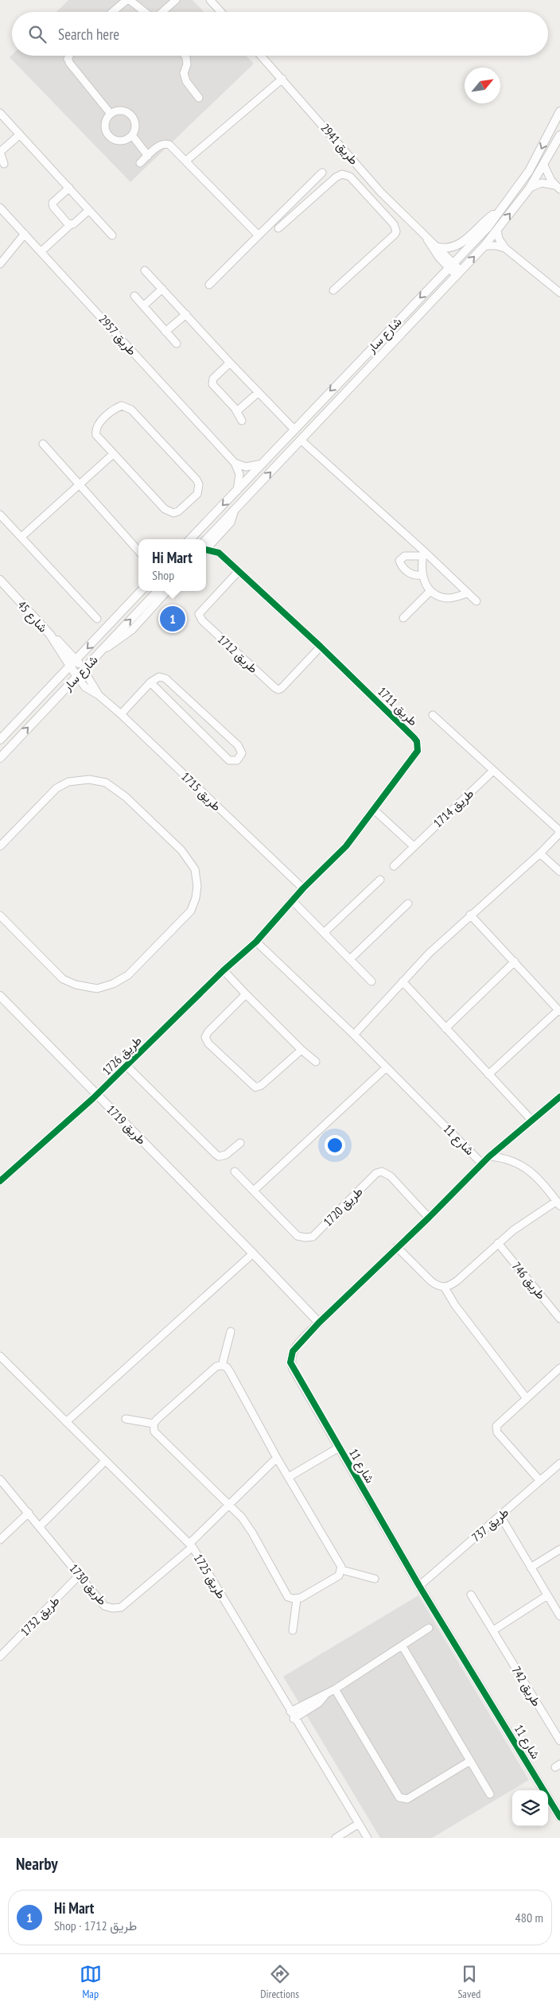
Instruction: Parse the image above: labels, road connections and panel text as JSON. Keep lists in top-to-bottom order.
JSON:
{
  "streets": {
    "street": [
      "طريق 2941",
      "طريق 2957",
      "شارع سار",
      "شارع 45",
      "طريق 1712",
      "طريق 1711",
      "طريق 1715",
      "طريق 1714",
      "طريق 1726",
      "طريق 1719",
      "شارع 11",
      "طريق 1720",
      "طريق 746",
      "طريق 737",
      "طريق 1725",
      "طريق 1730",
      "طريق 1732",
      "طريق 742"
    ]
  },
  "crossings": [
    ["طريق 2941", "شارع سار"],
    ["طريق 2957", "شارع سار"],
    ["شارع سار", "شارع 45"],
    ["شارع سار", "طريق 1715"],
    ["شارع 45", "طريق 1715"],
    ["طريق 1712", "طريق 1711"],
    ["طريق 1711", "طريق 1715"],
    ["طريق 1711", "طريق 1726"],
    ["طريق 1711", "شارع 11"],
    ["طريق 1726", "طريق 1719"],
    ["طريق 1726", "شارع 11"],
    ["طريق 1719", "شارع 11"],
    ["شارع 11", "طريق 1720"],
    ["شارع 11", "طريق 737"],
    ["طريق 1725", "طريق 1730"],
    ["طريق 1730", "طريق 1732"]
  ],
  "north": "top right",
  "page": {
    "search": "Search here",
    "popup": ["Hi Mart", "Shop"],
    "pins": "1",
    "heading": "Nearby",
    "list": [
      {
        "mark": "1",
        "name": "Hi Mart",
        "note": "Shop · طريق 1712",
        "value": "480 m"
      }
    ],
    "nav": ["Map", "Directions", "Saved"]
  }
}
